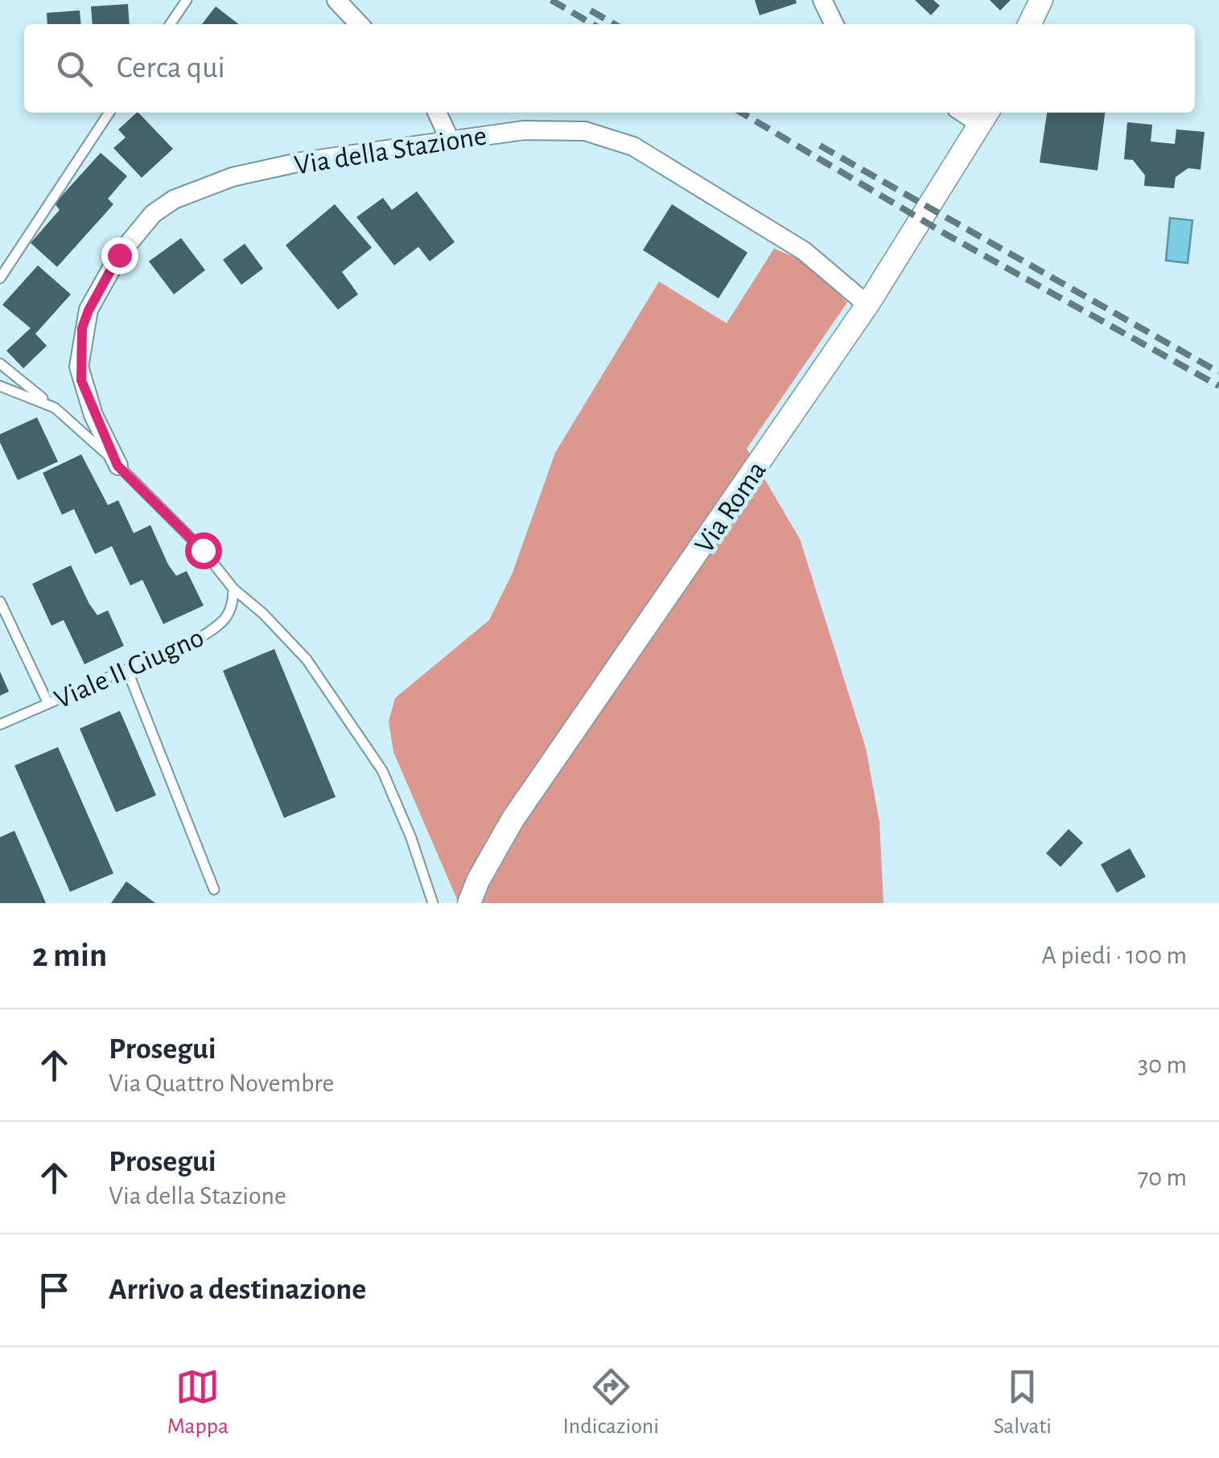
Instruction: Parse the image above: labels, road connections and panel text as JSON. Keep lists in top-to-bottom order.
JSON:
{
  "streets": {
    "street": ["Via della Stazione", "Via Roma"],
    "lane": ["Viale II Giugno"]
  },
  "crossings": [
    ["Via della Stazione", "Via Roma"]
  ],
  "page": {
    "search": "Cerca qui",
    "heading": ["2 min", "A piedi · 100 m"],
    "list": [
      ["Prosegui", "Via Quattro Novembre", "30 m"],
      ["Prosegui", "Via della Stazione", "70 m"],
      "Arrivo a destinazione"
    ],
    "nav": ["Mappa", "Indicazioni", "Salvati"]
  }
}
